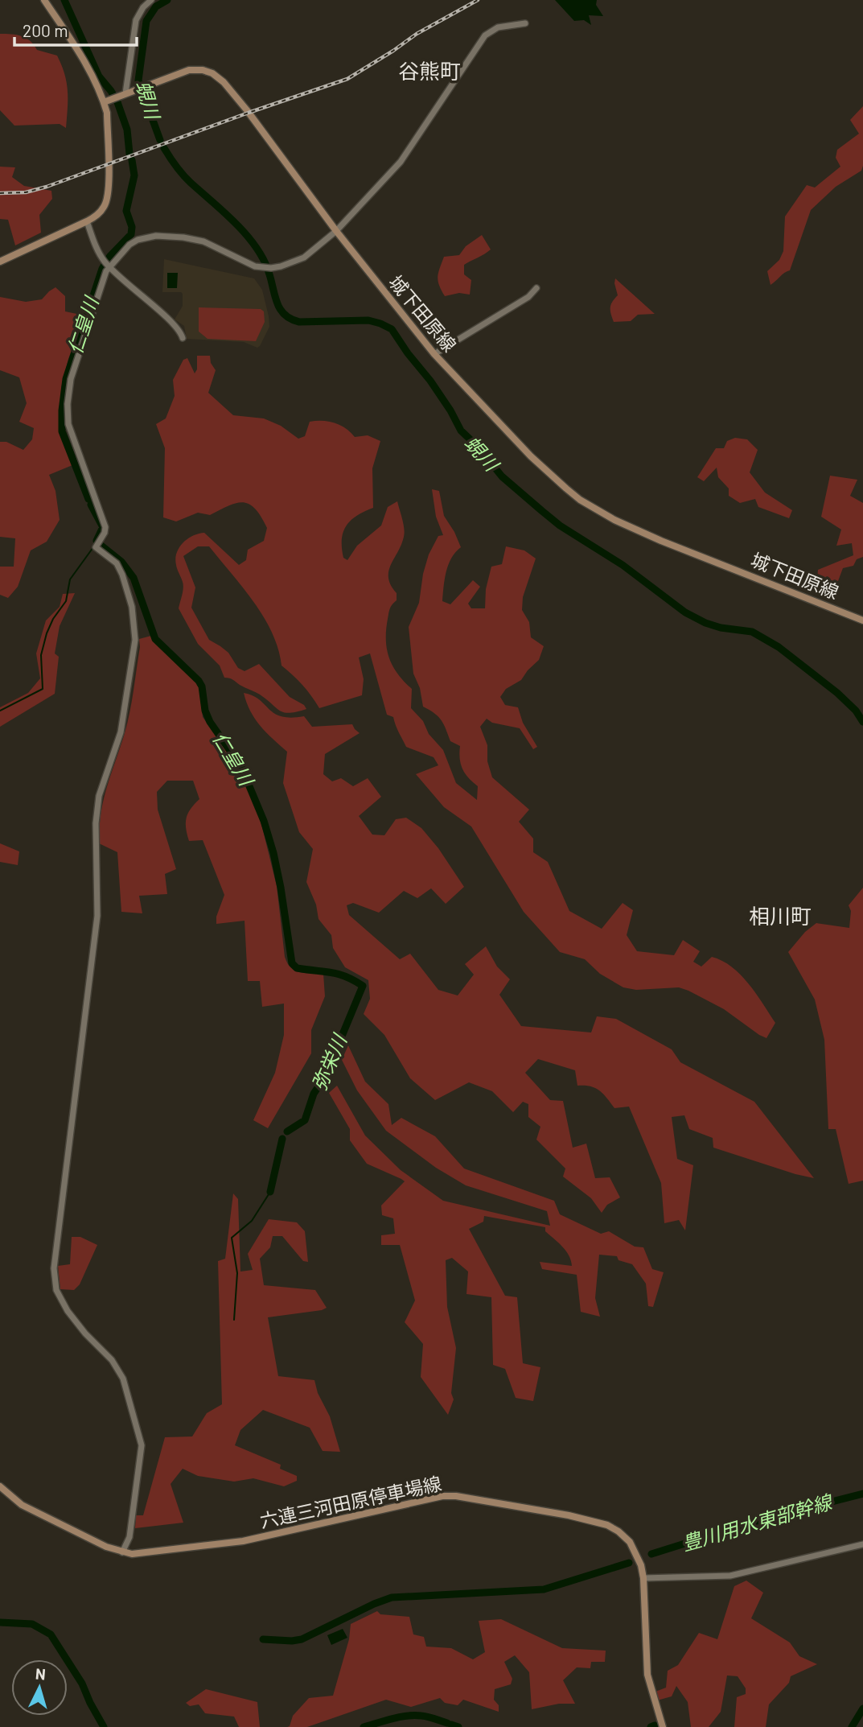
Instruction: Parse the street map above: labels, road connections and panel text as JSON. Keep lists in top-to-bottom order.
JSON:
{
  "streets": {
    "main road": ["城下田原線", "六連三河田原停車場線"]
  },
  "districts": ["谷熊町", "相川町"],
  "water": [
    "蜆川",
    "仁皇川",
    "弥栄川",
    "豊川用水東部幹線"
  ],
  "scale_bar": "200 m",
  "north": "top"
}
